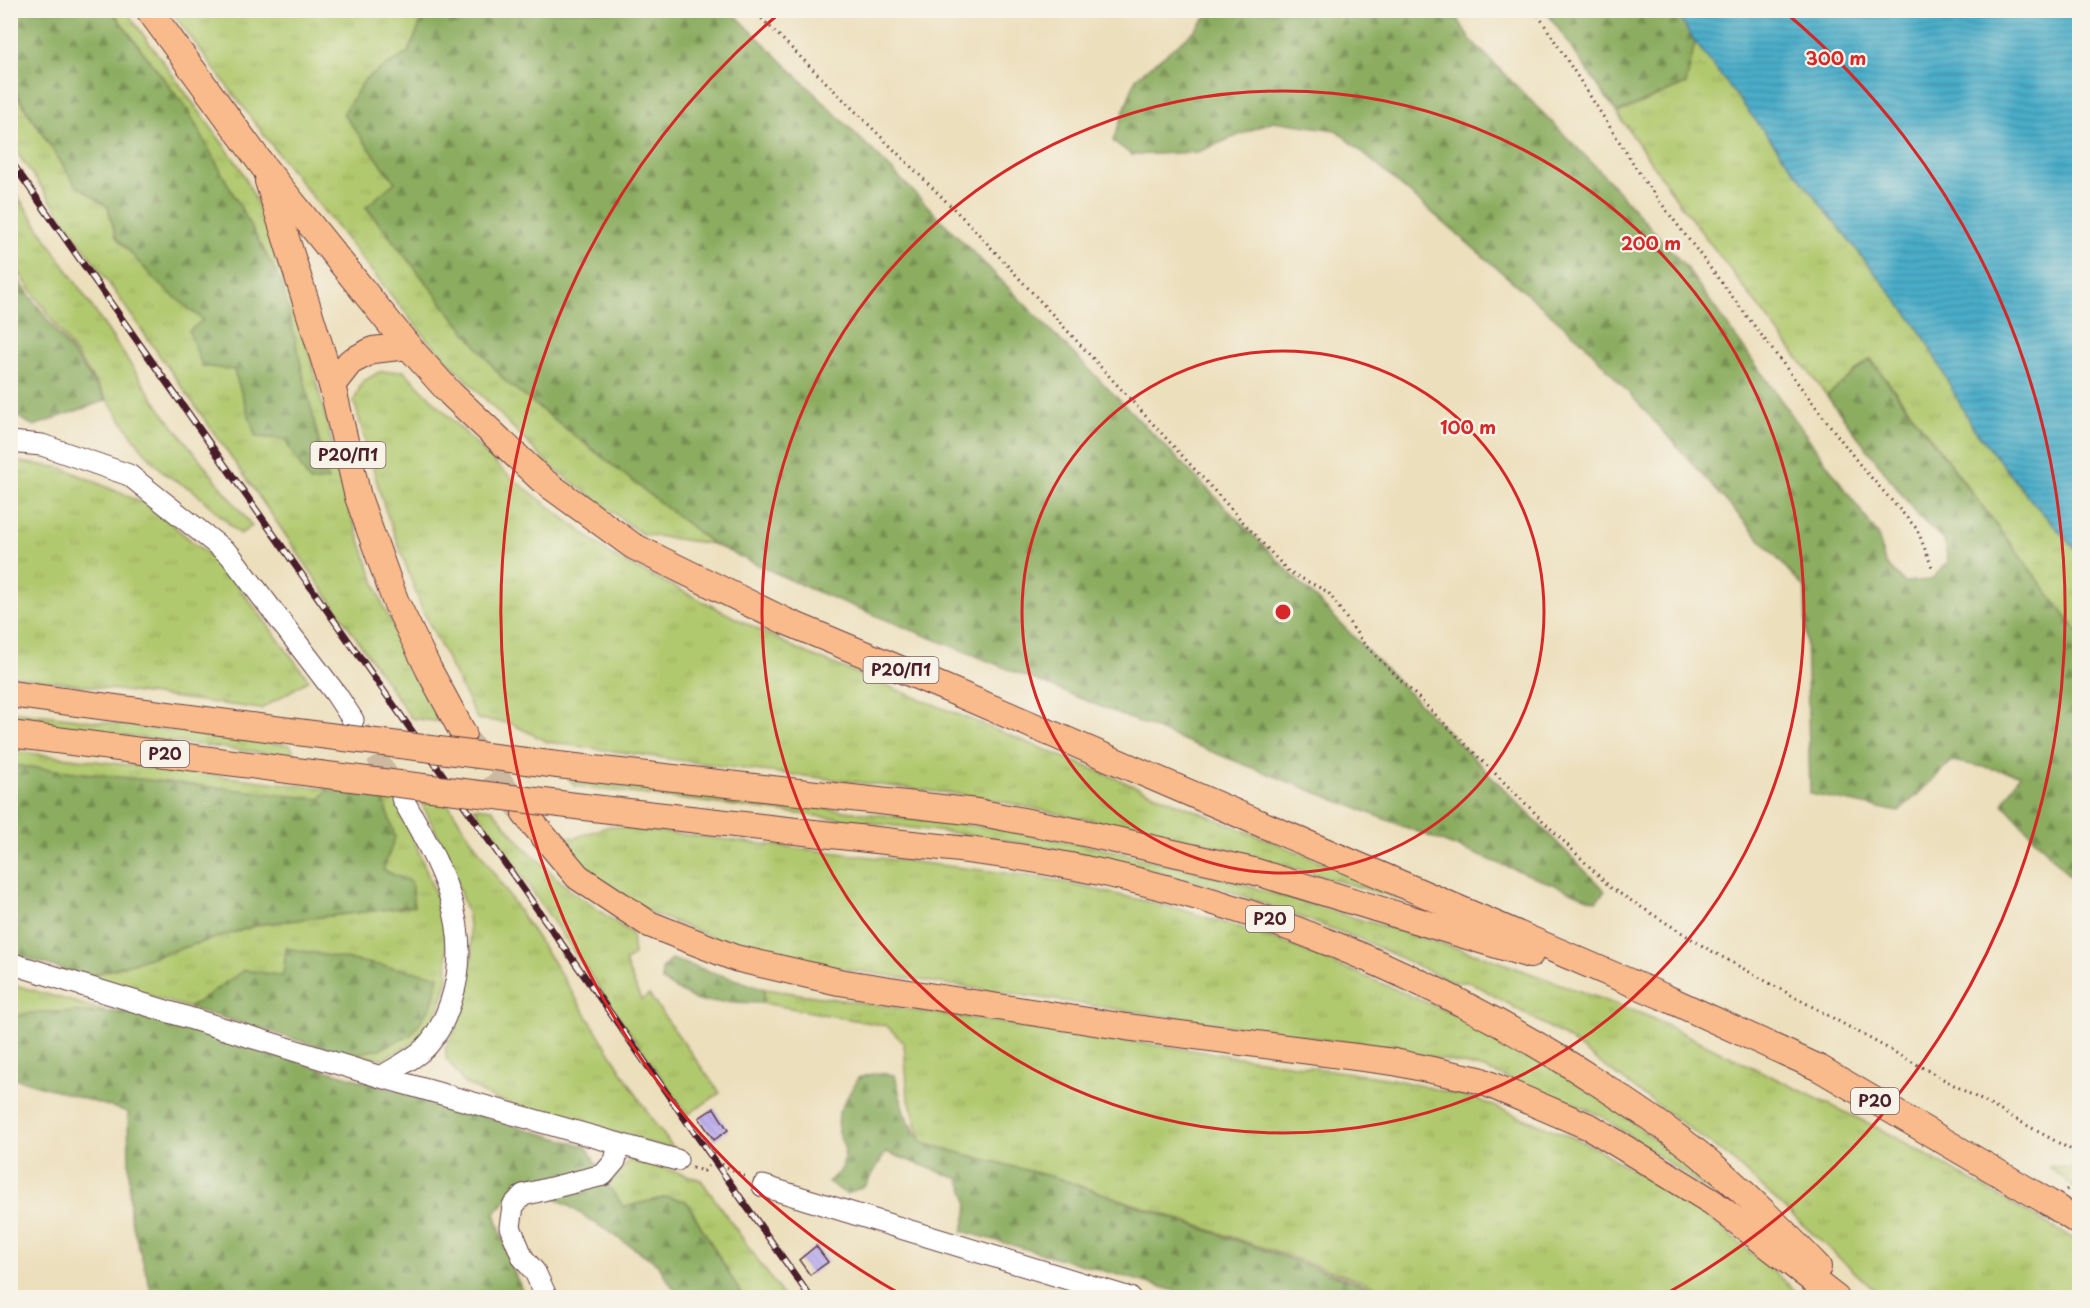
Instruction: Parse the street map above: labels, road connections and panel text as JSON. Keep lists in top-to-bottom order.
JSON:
{
  "streets": {
    "main road": ["Р20/П1", "Р20"]
  },
  "crossings": [
    ["Р20/П1", "Р20"]
  ],
  "rings": ["300 m", "200 m", "100 m"]
}
